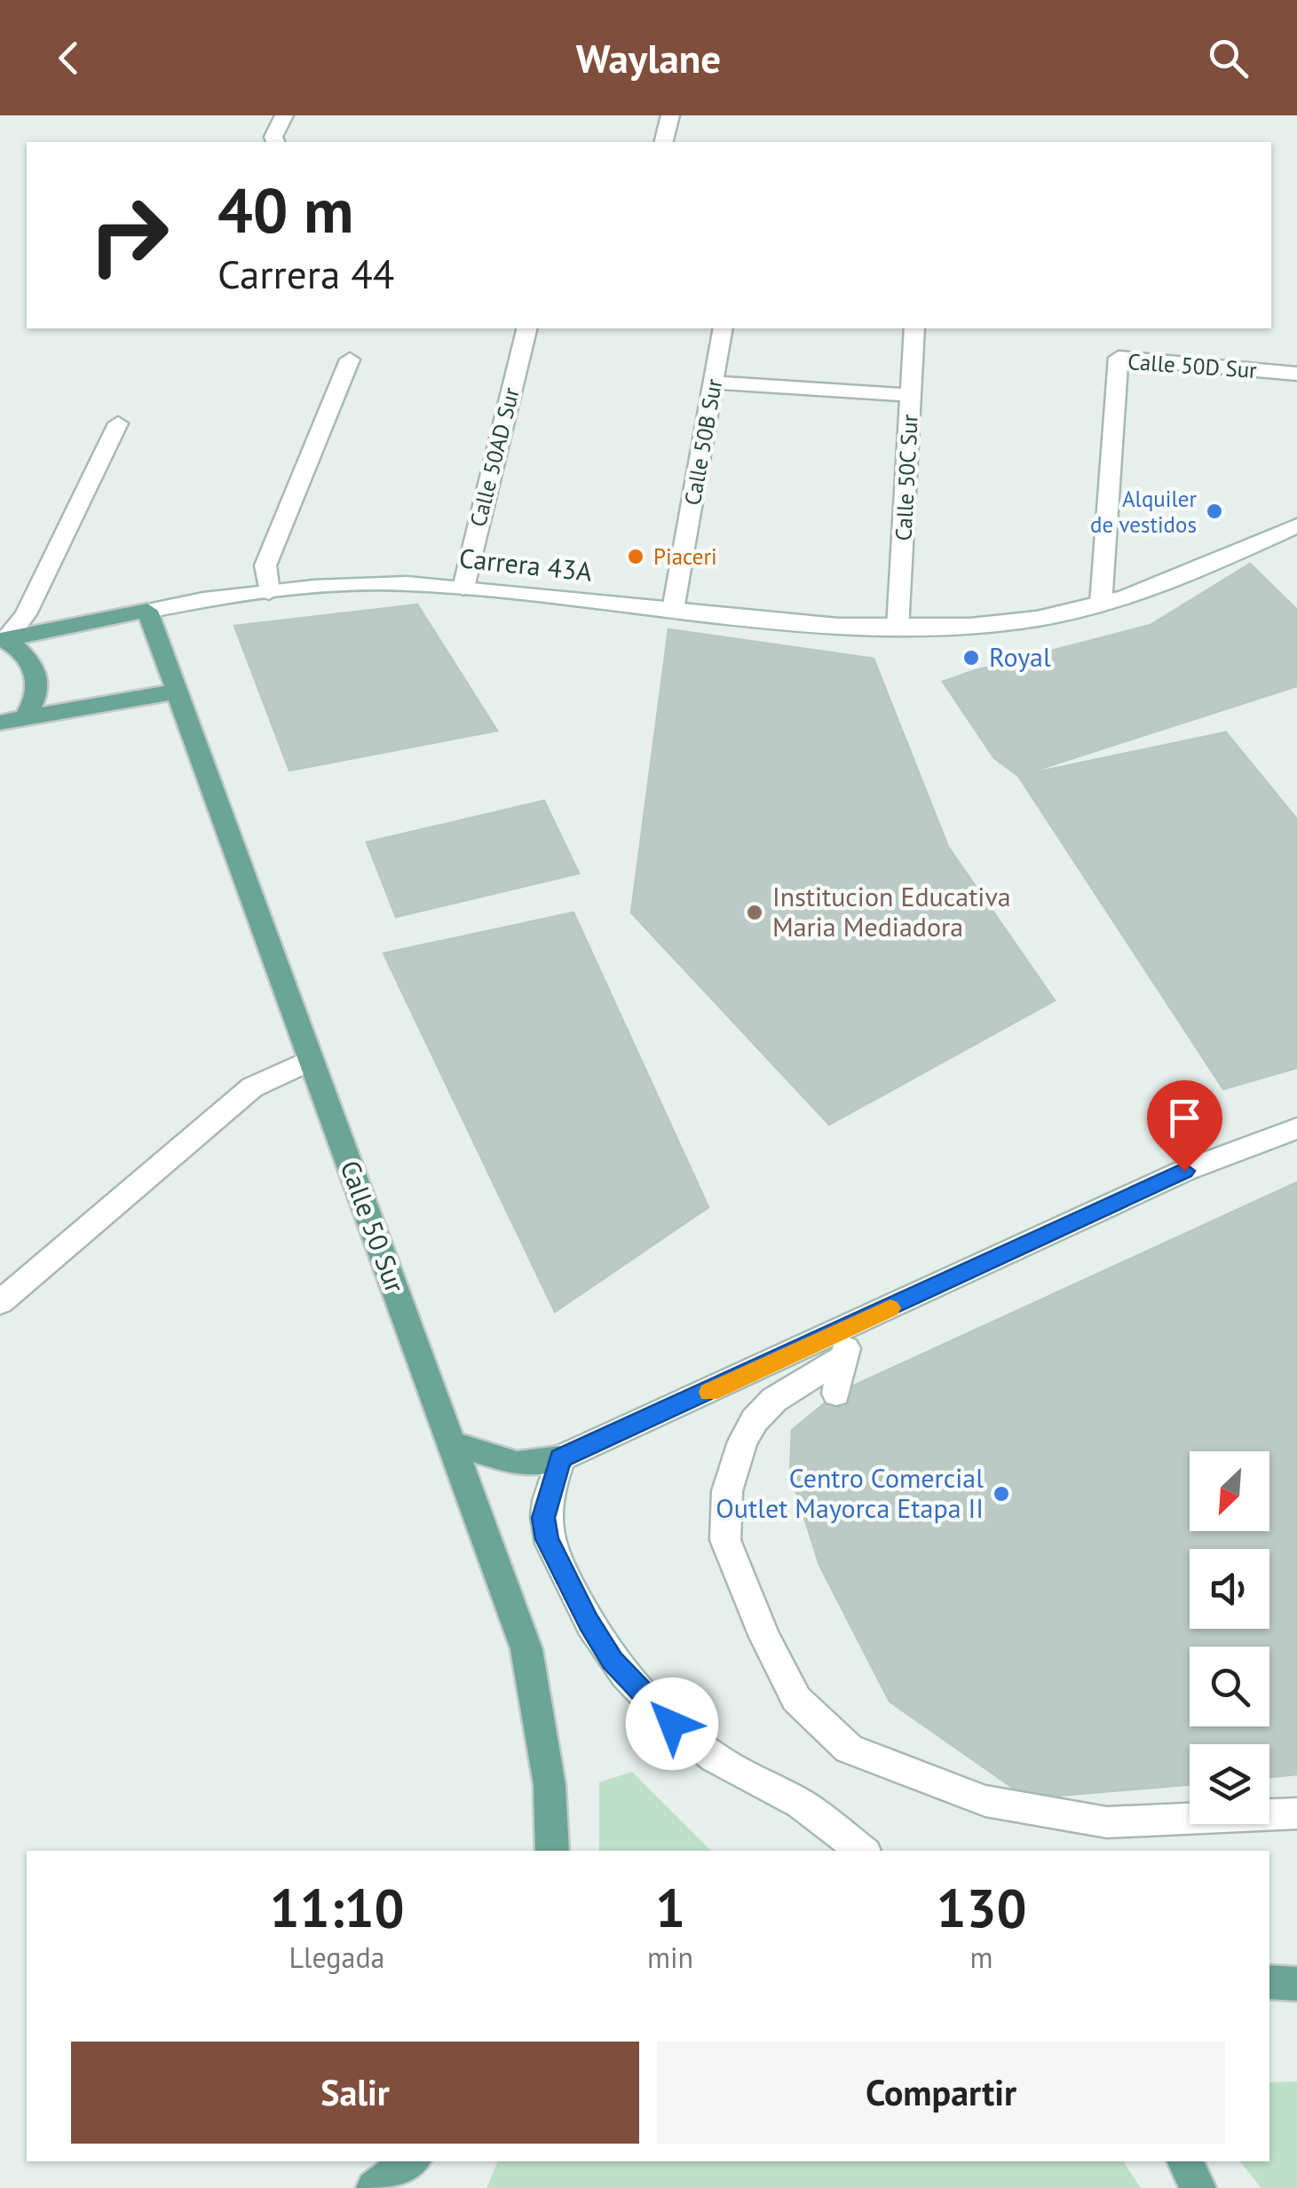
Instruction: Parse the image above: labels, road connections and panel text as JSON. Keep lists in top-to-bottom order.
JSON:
{
  "streets": {
    "main road": ["Carrera 43A", "Calle 50 Sur"],
    "street": [
      "Calle 50D Sur",
      "Calle 50B Sur",
      "Calle 50AD Sur",
      "Calle 50C Sur"
    ]
  },
  "crossings": [
    ["Calle 50D Sur", "Carrera 43A"],
    ["Calle 50B Sur", "Carrera 43A"],
    ["Calle 50AD Sur", "Carrera 43A"],
    ["Calle 50C Sur", "Carrera 43A"],
    ["Carrera 43A", "Calle 50 Sur"]
  ],
  "places": [
    "Alquiler de vestidos",
    "Piaceri",
    "Royal",
    "Institucion Educativa Maria Mediadora",
    "Centro Comercial Outlet Mayorca Etapa II"
  ],
  "north": "bottom left",
  "page": {
    "header": "Waylane",
    "turn": ["40 m", "Carrera 44"],
    "eta": [
      "11:10",
      "Llegada",
      "1",
      "min",
      "130",
      "m"
    ],
    "buttons": ["Salir", "Compartir"]
  }
}
